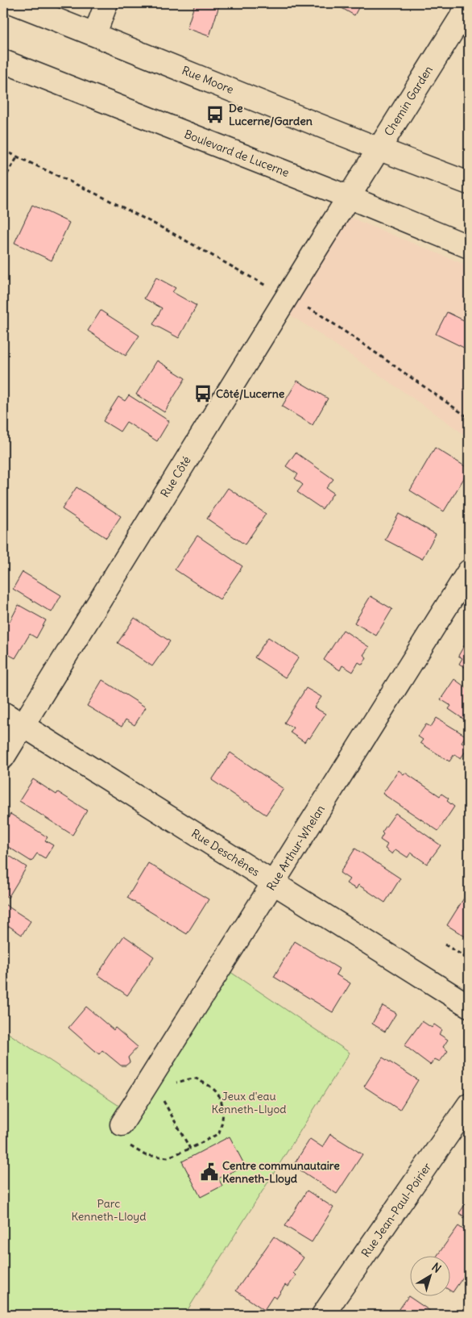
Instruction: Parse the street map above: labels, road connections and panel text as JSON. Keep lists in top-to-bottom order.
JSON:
{
  "streets": {
    "street": [
      "Rue Moore",
      "Chemin Garden",
      "Boulevard de Lucerne",
      "Rue Côté",
      "Rue Arthur-Whelan",
      "Rue Deschênes",
      "Rue Jean-Paul-Poirier"
    ]
  },
  "crossings": [
    ["Rue Moore", "Chemin Garden"],
    ["Chemin Garden", "Boulevard de Lucerne"],
    ["Chemin Garden", "Rue Côté"],
    ["Boulevard de Lucerne", "Rue Côté"],
    ["Rue Côté", "Rue Deschênes"],
    ["Rue Arthur-Whelan", "Rue Deschênes"]
  ],
  "parks": ["Jeux d'eau Kenneth-Llyod", "Parc Kenneth-Lloyd"],
  "places": {
    "bus stop": ["De Lucerne/Garden", "Côté/Lucerne"],
    "public building": ["Centre communautaire Kenneth-Lloyd"]
  },
  "north": "top right"
}
